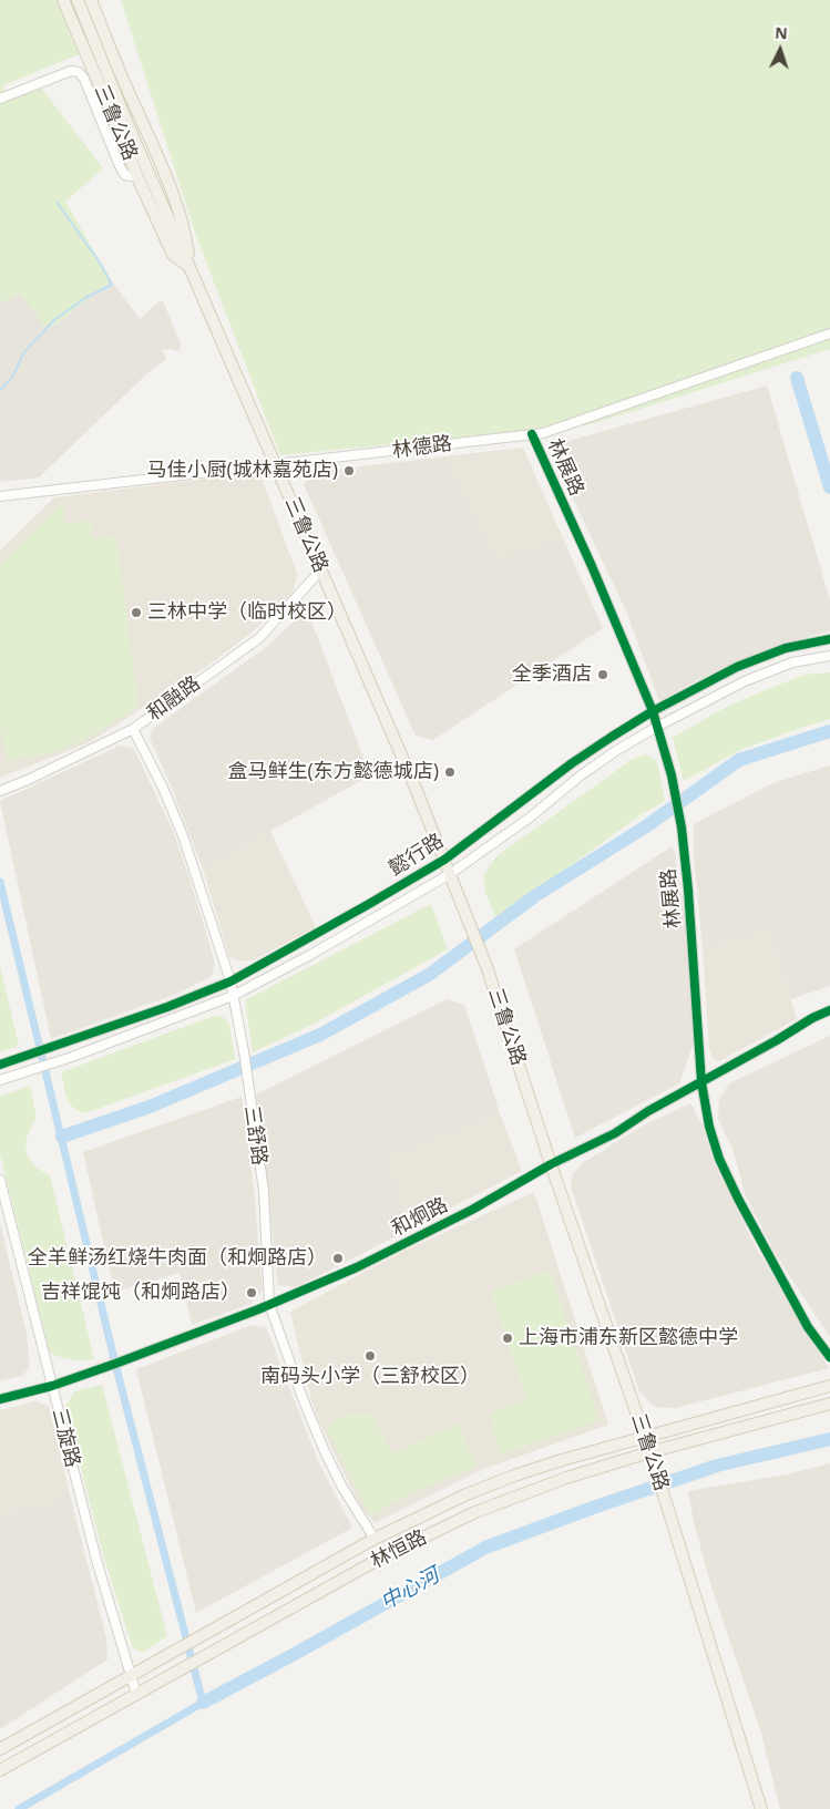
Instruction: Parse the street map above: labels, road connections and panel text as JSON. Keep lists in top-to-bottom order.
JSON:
{
  "streets": {
    "main road": ["三鲁公路", "林恒路"],
    "street": [
      "林德路",
      "林展路",
      "和融路",
      "懿行路",
      "三舒路",
      "和炯路",
      "三旋路"
    ]
  },
  "crossings": [
    ["三鲁公路", "林德路"],
    ["三鲁公路", "和融路"],
    ["三鲁公路", "懿行路"],
    ["三鲁公路", "和炯路"],
    ["三鲁公路", "林恒路"],
    ["林德路", "林展路"],
    ["林展路", "懿行路"],
    ["林展路", "和炯路"],
    ["和融路", "三舒路"],
    ["懿行路", "三舒路"],
    ["三舒路", "和炯路"],
    ["三舒路", "林恒路"],
    ["和炯路", "三旋路"],
    ["三旋路", "林恒路"]
  ],
  "water": ["中心河"],
  "places": [
    "马佳小厨(城林嘉苑店)",
    "三林中学（临时校区）",
    "全季酒店",
    "盒马鲜生(东方懿德城店)",
    "全羊鲜汤红烧牛肉面（和炯路店）",
    "吉祥馄饨（和炯路店）",
    "上海市浦东新区懿德中学",
    "南码头小学（三舒校区）"
  ],
  "north": "top"
}
